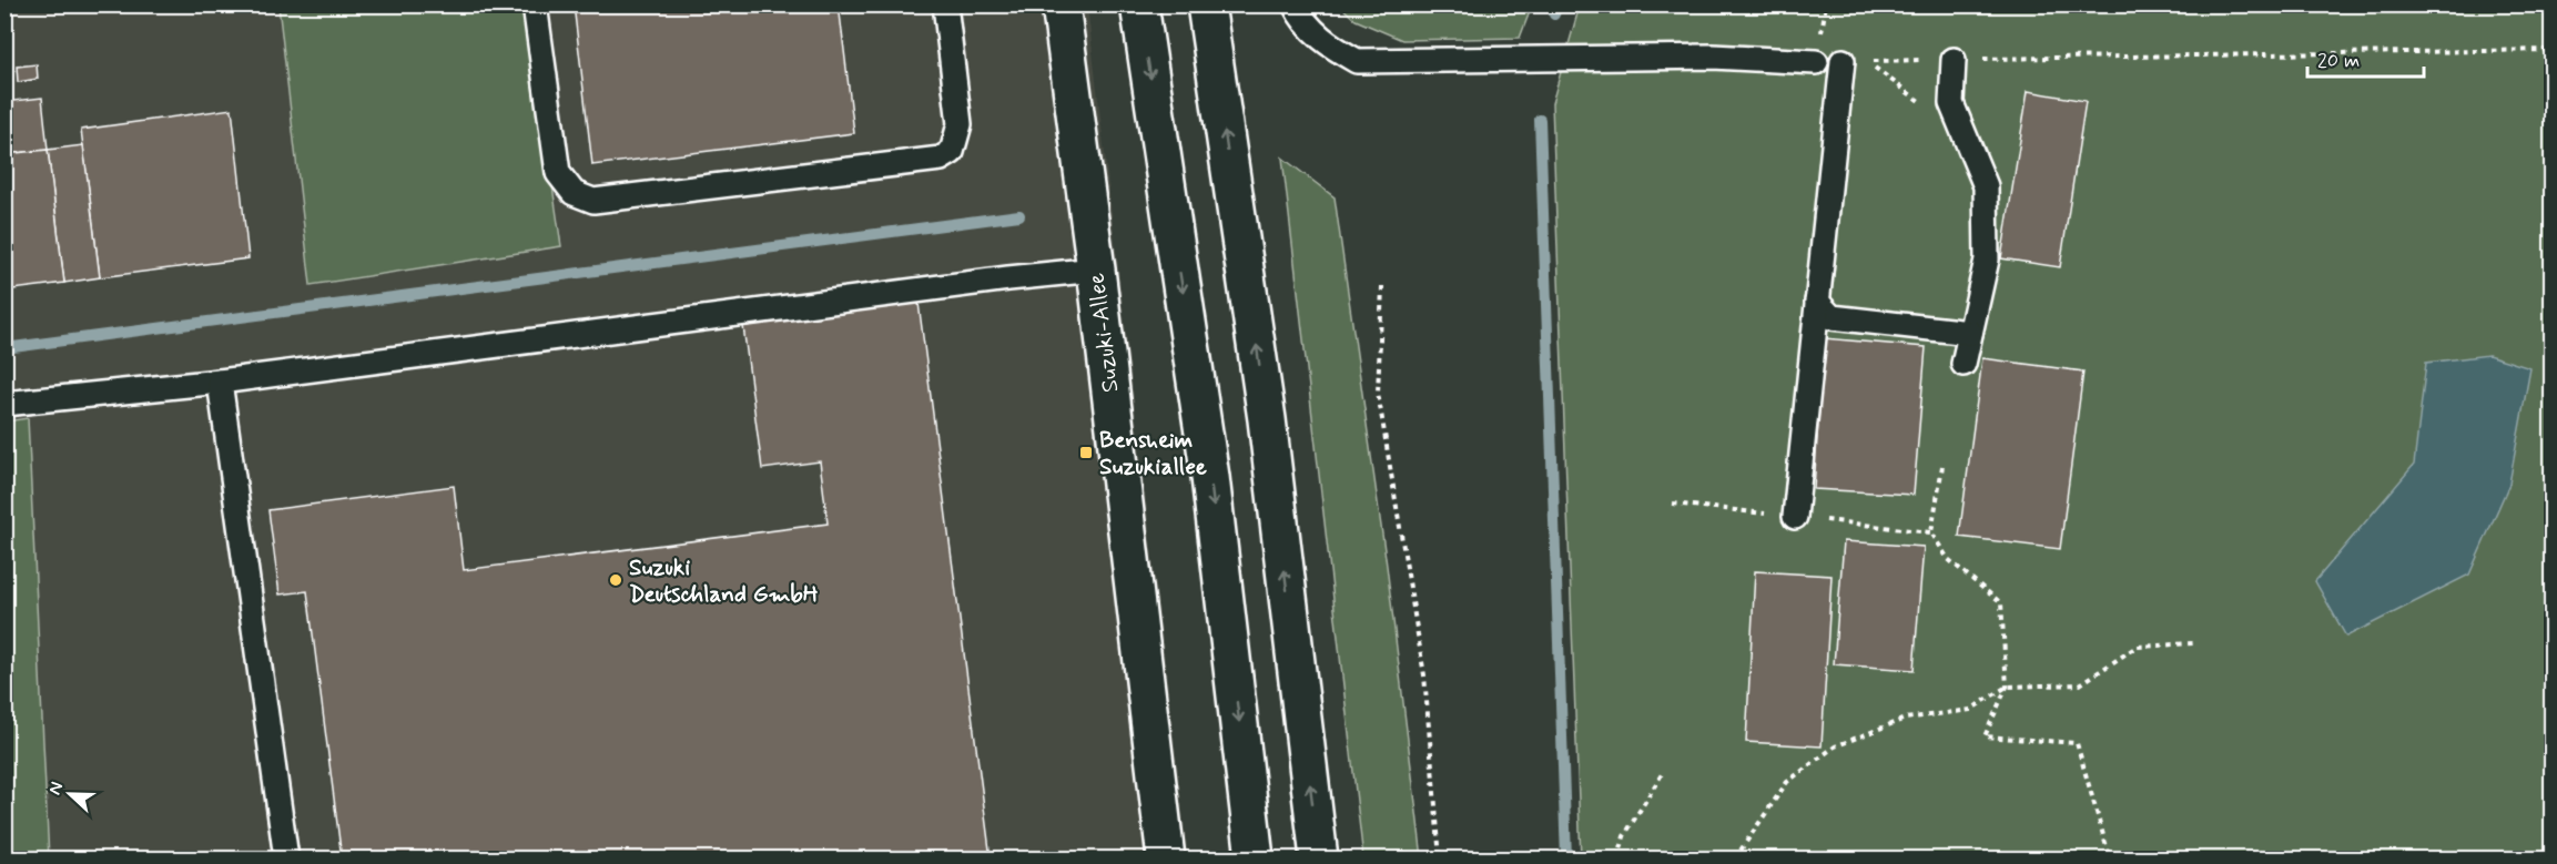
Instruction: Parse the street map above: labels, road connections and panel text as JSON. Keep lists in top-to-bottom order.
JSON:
{
  "streets": {
    "main road": ["Suzuki-Allee"]
  },
  "places": {
    "transit": ["Bensheim Suzukiallee"],
    "other": ["Suzuki Deutschland GmbH"]
  },
  "scale_bar": "20 m",
  "north": "left"
}
